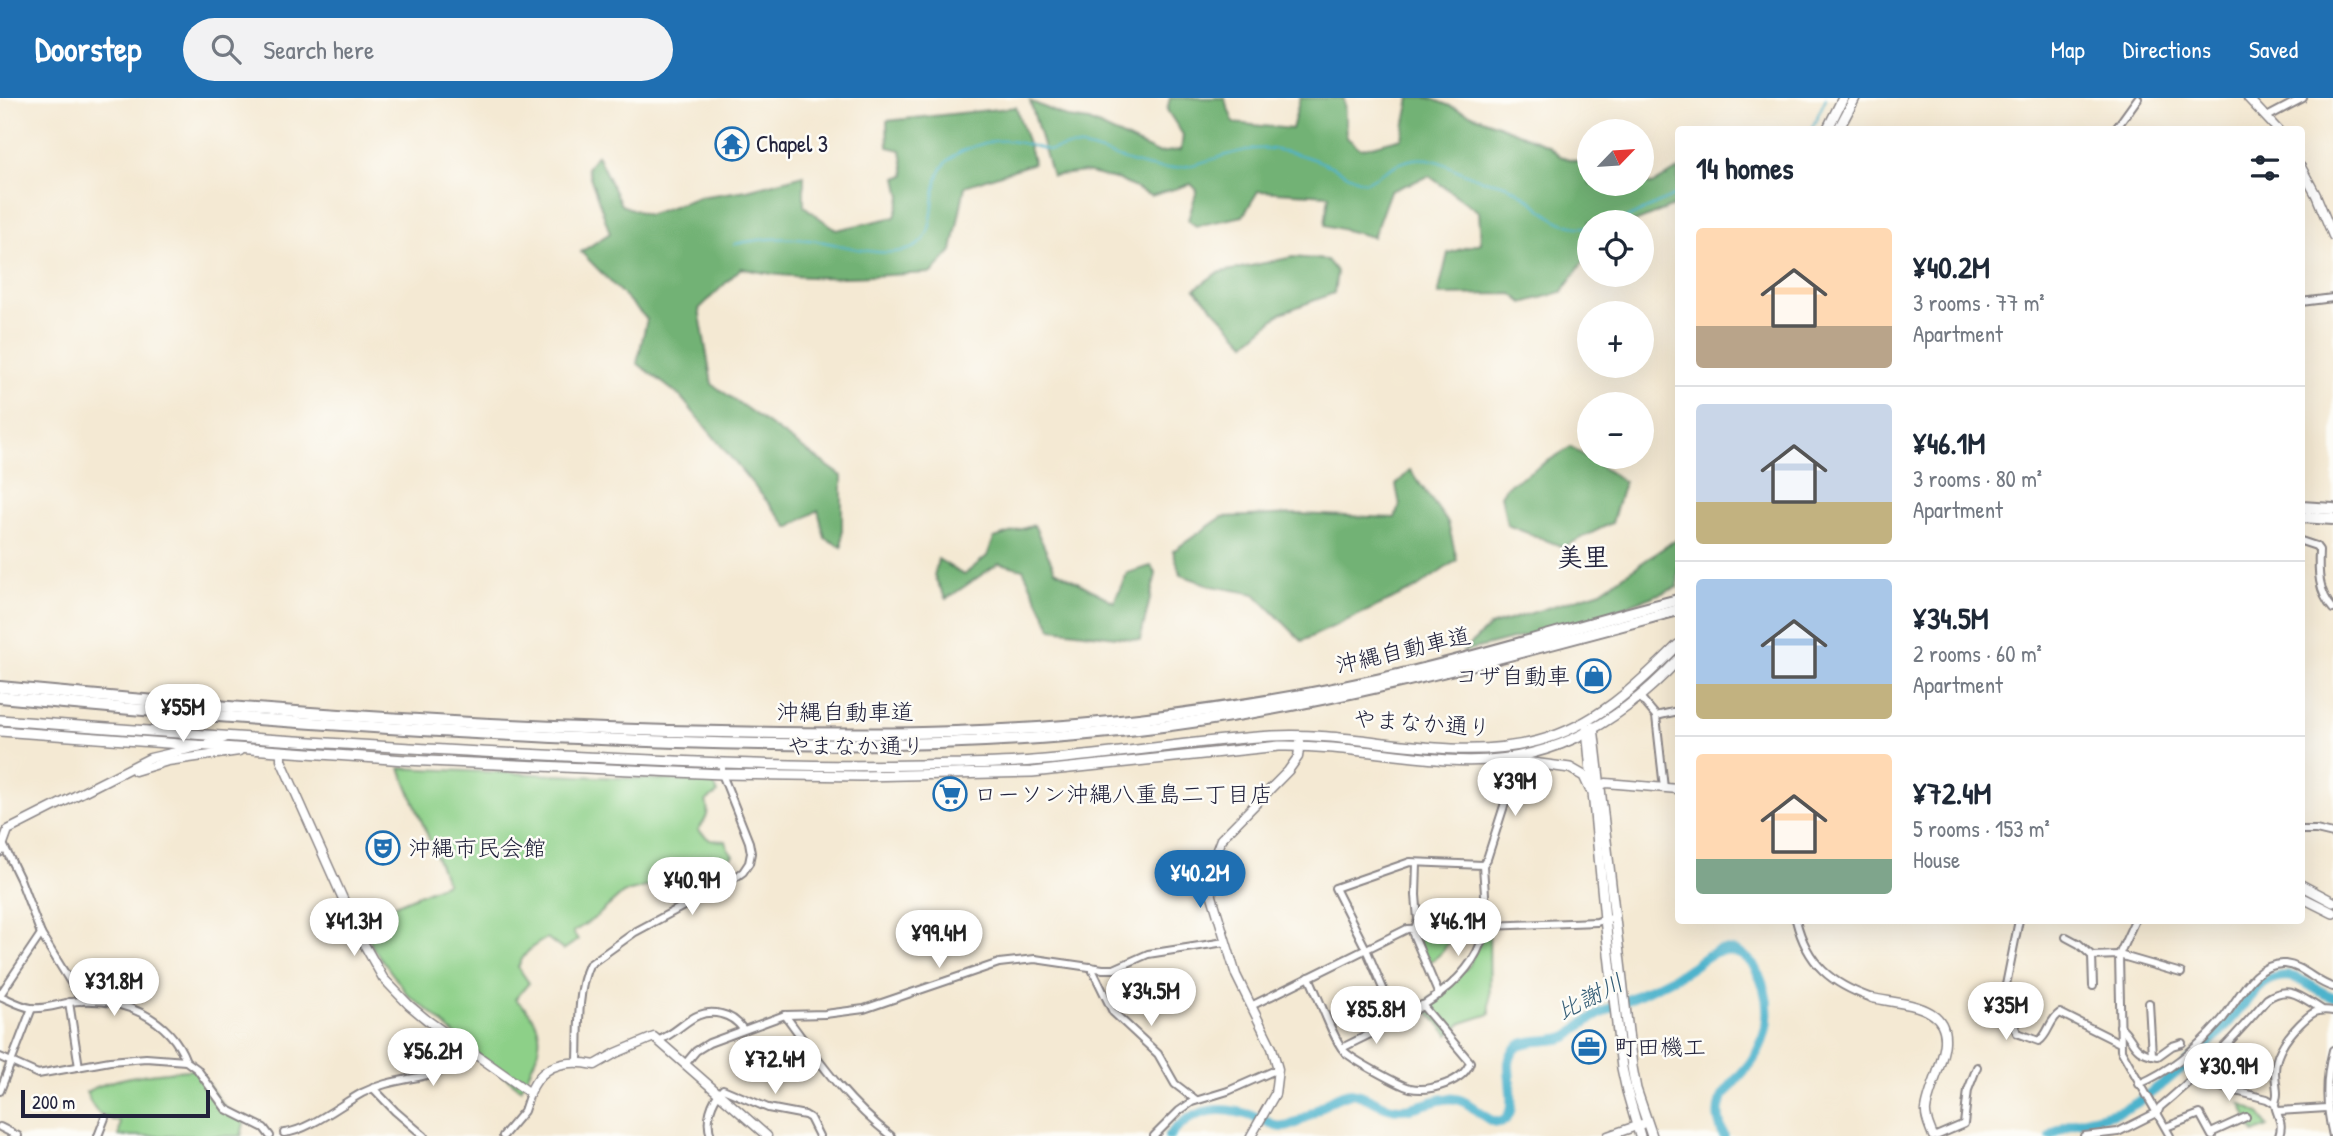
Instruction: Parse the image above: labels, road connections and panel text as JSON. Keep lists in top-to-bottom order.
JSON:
{
  "streets": {
    "highway": ["沖縄自動車道"],
    "main road": ["やまなか通り"]
  },
  "districts": ["美里"],
  "water": ["比謝川"],
  "places": {
    "temple": ["Chapel 3"],
    "shop": ["コザ自動車"],
    "supermarket": ["ローソン沖縄八重島二丁目店"],
    "theatre": ["沖縄市民会館"],
    "office": ["町田機工"]
  },
  "scale_bar": "200 m",
  "north": "top right",
  "page": {
    "header": "Doorstep",
    "search": "Search here",
    "nav": ["Map", "Directions", "Saved"],
    "map_buttons": ["+", "−"],
    "heading": "14 homes",
    "list": [
      {
        "name": "¥40.2M",
        "note": "3 rooms · 77 m² · Apartment"
      },
      {
        "name": "¥46.1M",
        "note": "3 rooms · 80 m² · Apartment"
      },
      {
        "name": "¥34.5M",
        "note": "2 rooms · 60 m² · Apartment"
      },
      {
        "name": "¥72.4M",
        "note": "5 rooms · 153 m² · House"
      }
    ],
    "price": [
      "¥55M",
      "¥39M",
      "¥40.2M",
      "¥40.9M",
      "¥41.3M",
      "¥46.1M",
      "¥99.4M",
      "¥31.8M",
      "¥34.5M",
      "¥35M",
      "¥85.8M",
      "¥56.2M",
      "¥72.4M",
      "¥30.9M"
    ],
    "scale": "200 m"
  }
}
